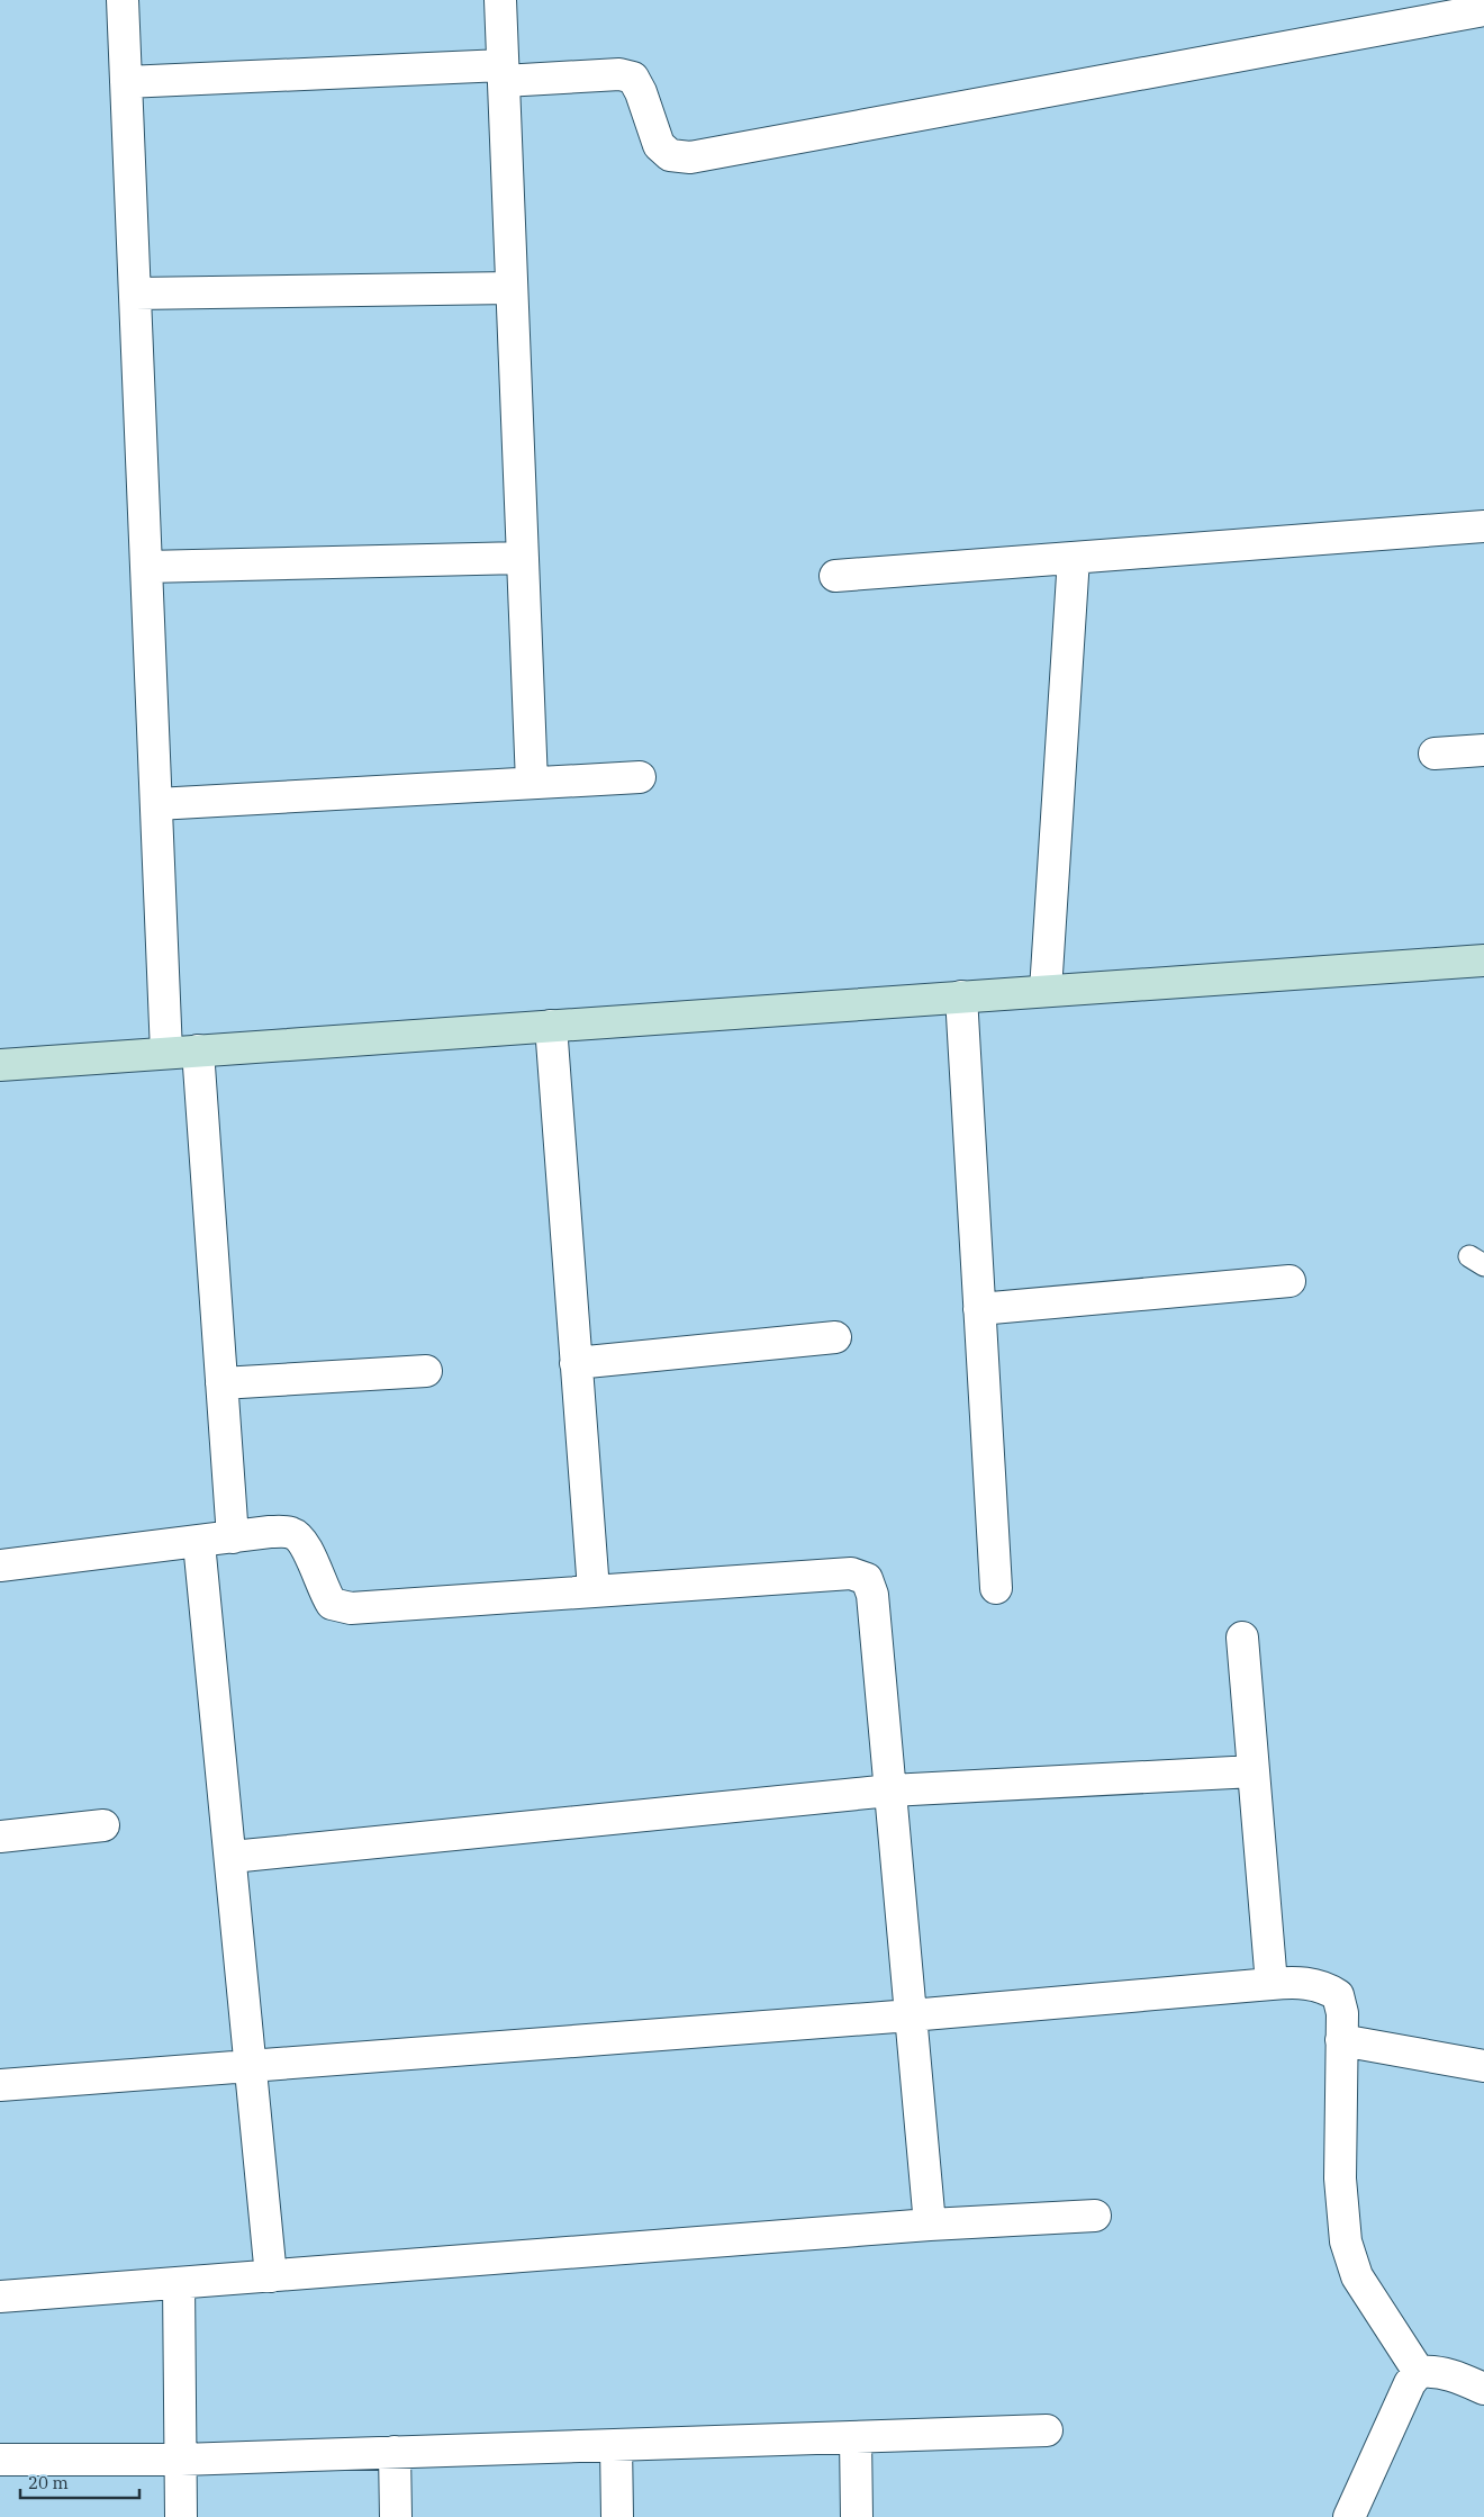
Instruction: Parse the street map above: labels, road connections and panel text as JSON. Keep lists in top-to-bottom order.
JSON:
{
  "scale_bar": "20 m"
}
